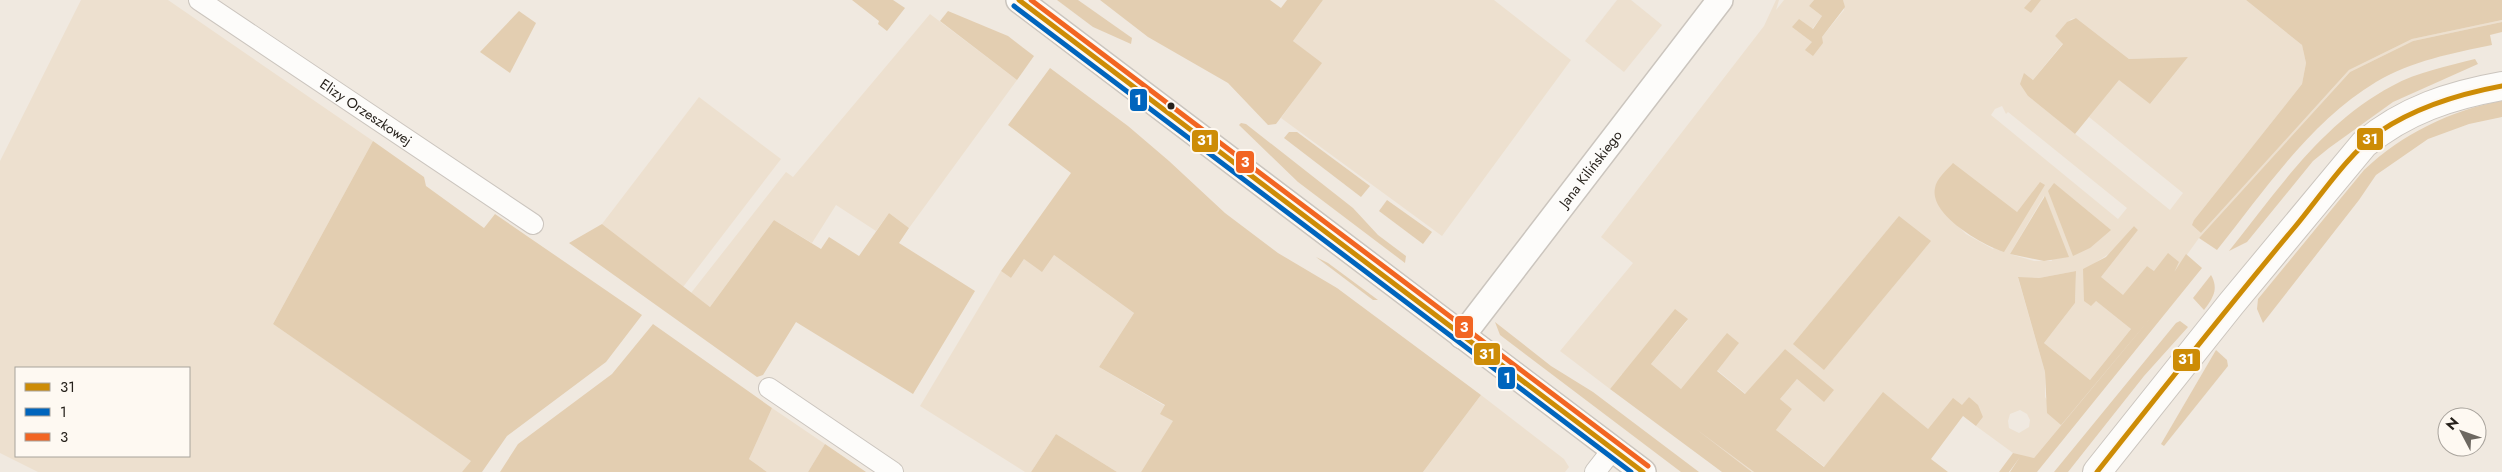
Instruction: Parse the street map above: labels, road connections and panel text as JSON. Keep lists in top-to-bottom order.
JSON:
{
  "streets": {
    "street": ["Elizy Orzeszkowej", "Jana Kilińskiego"]
  },
  "lines": ["transit line 31", "transit line 3", "transit line 1"],
  "legend": ["31", "1", "3"],
  "north": "top left"
}
